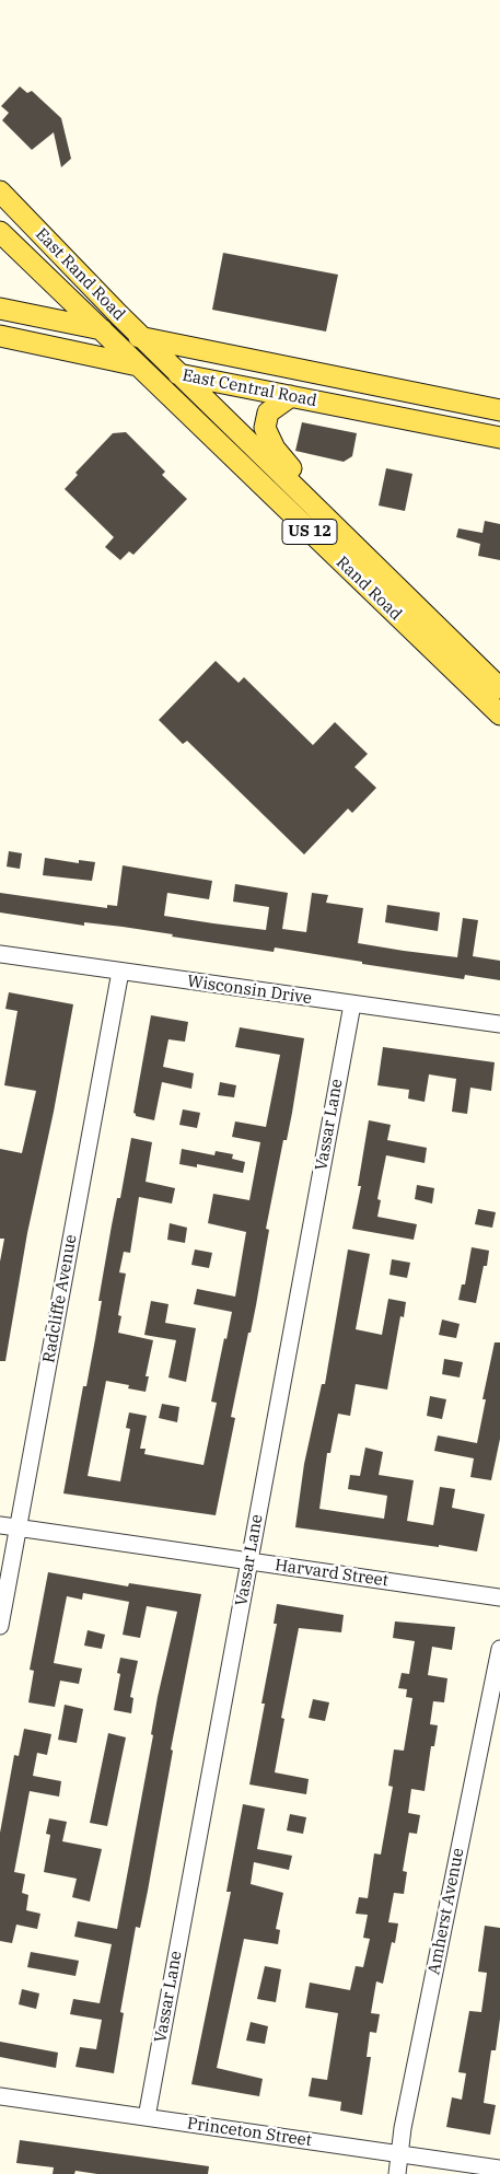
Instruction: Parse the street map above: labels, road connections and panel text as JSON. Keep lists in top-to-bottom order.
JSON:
{
  "streets": {
    "main road": [
      "East Rand Road",
      "East Central Road",
      "US 12",
      "Rand Road"
    ],
    "street": [
      "Wisconsin Drive",
      "Vassar Lane",
      "Radcliffe Avenue",
      "Harvard Street",
      "Amherst Avenue",
      "Princeton Street"
    ]
  },
  "crossings": [
    ["East Rand Road", "East Central Road"],
    ["East Rand Road", "Rand Road"],
    ["East Central Road", "Rand Road"],
    ["Wisconsin Drive", "Vassar Lane"],
    ["Wisconsin Drive", "Radcliffe Avenue"],
    ["Vassar Lane", "Harvard Street"],
    ["Vassar Lane", "Princeton Street"],
    ["Radcliffe Avenue", "Harvard Street"],
    ["Amherst Avenue", "Princeton Street"]
  ]
}
